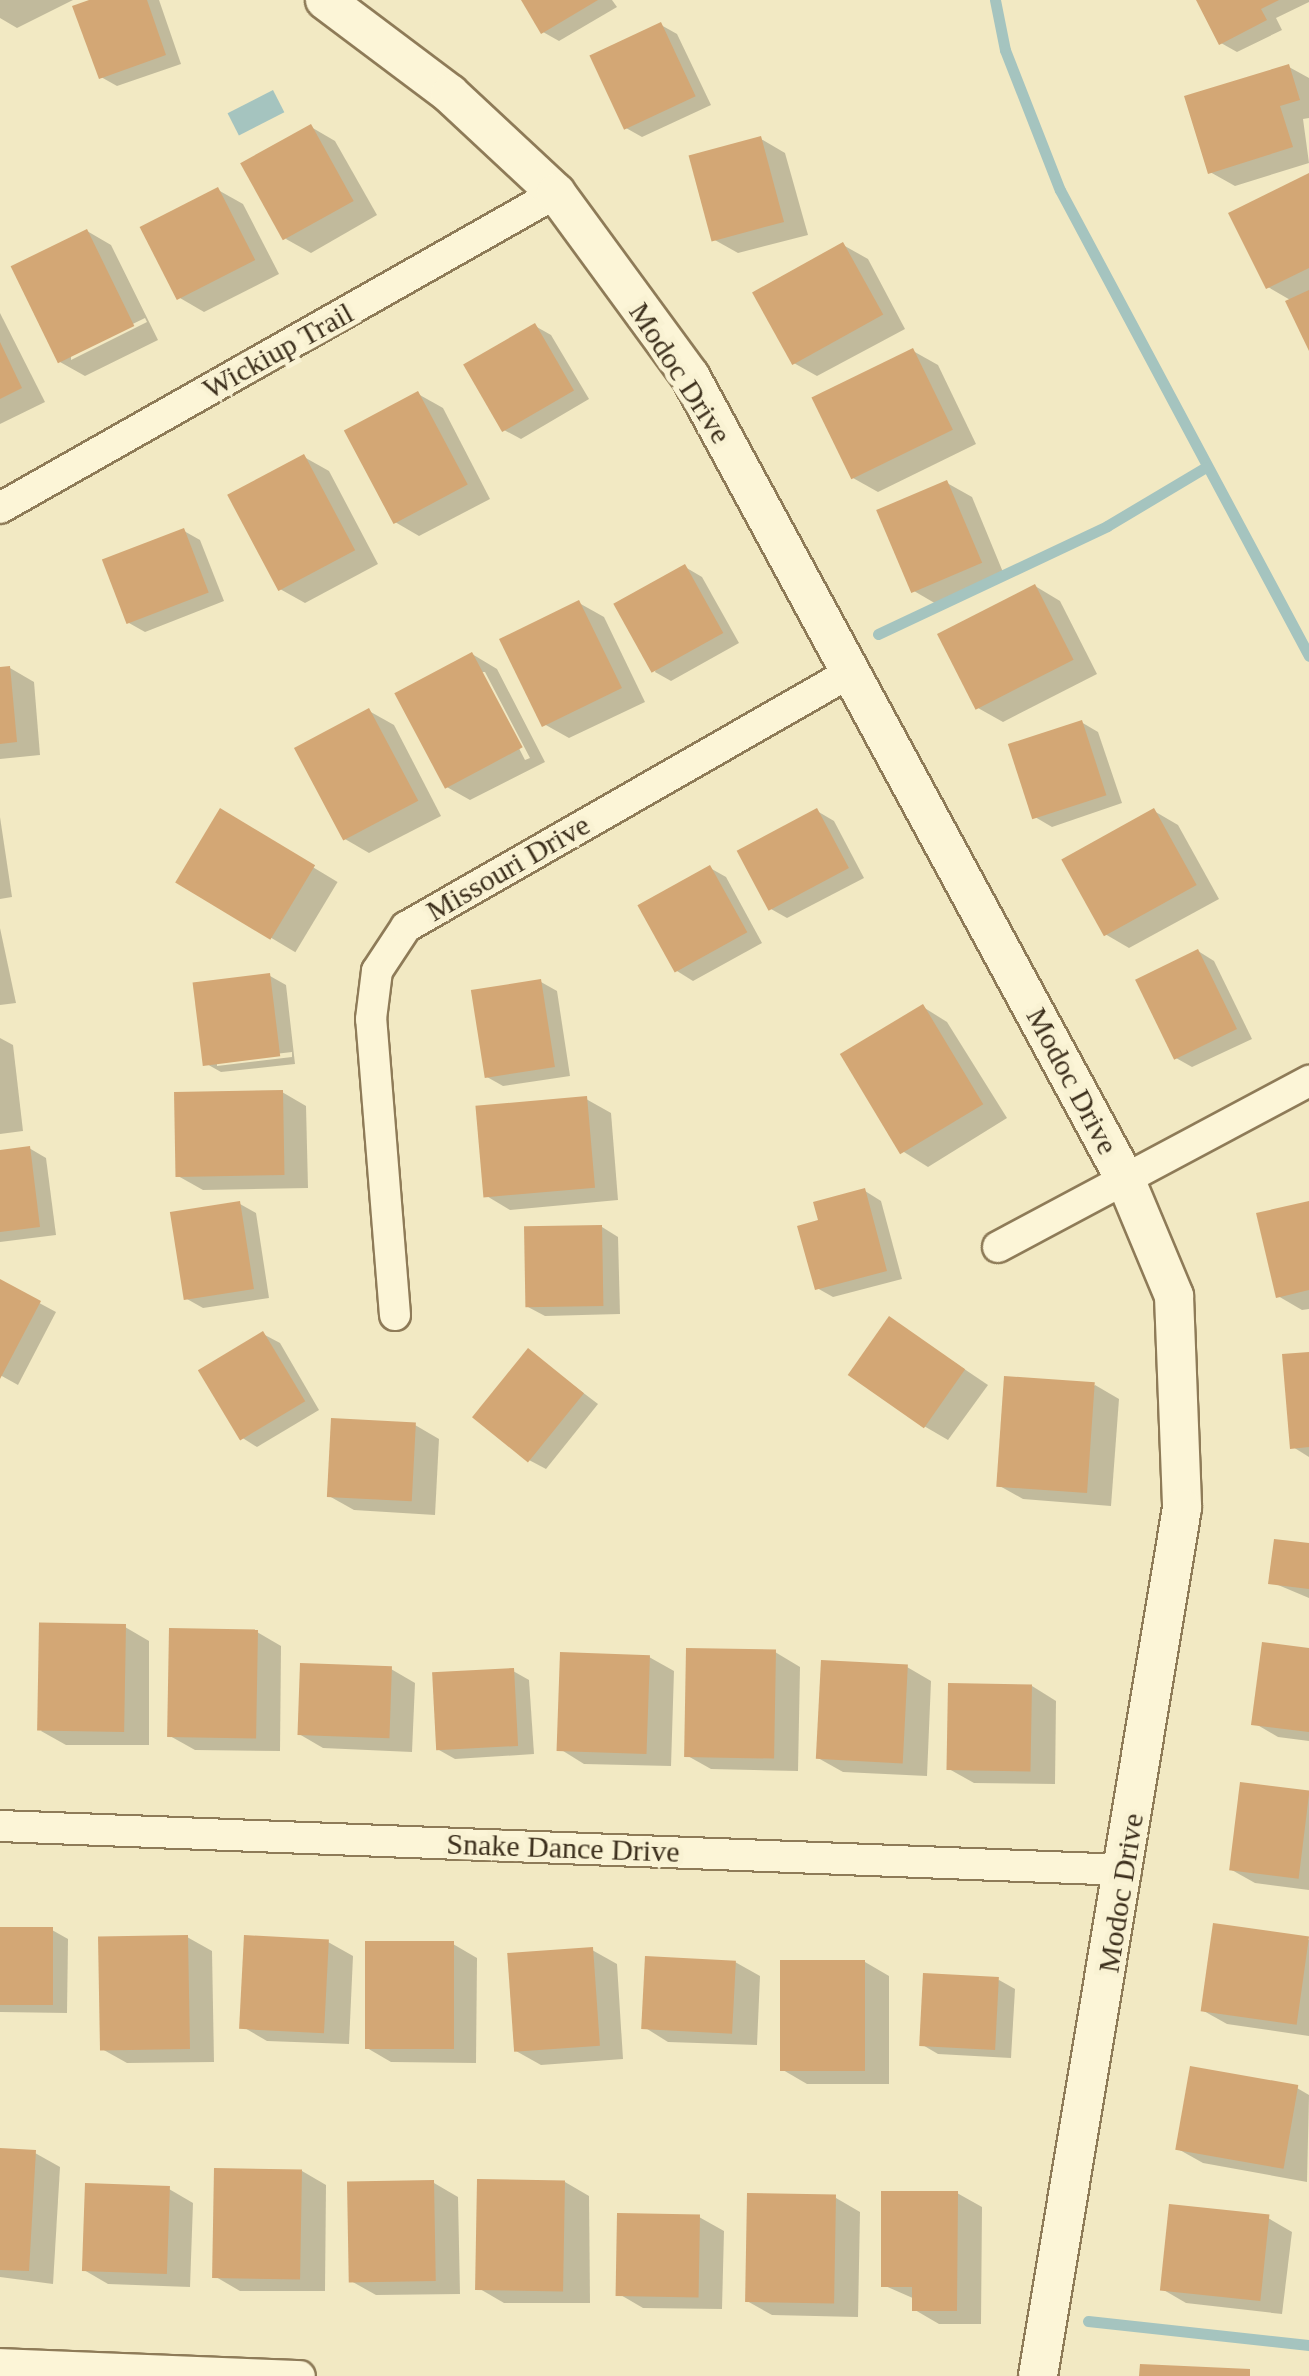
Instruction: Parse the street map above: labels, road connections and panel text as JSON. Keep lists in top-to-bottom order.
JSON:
{
  "streets": {
    "street": [
      "Wickiup Trail",
      "Modoc Drive",
      "Missouri Drive",
      "Snake Dance Drive"
    ]
  },
  "crossings": [
    ["Wickiup Trail", "Modoc Drive"],
    ["Modoc Drive", "Missouri Drive"],
    ["Modoc Drive", "Snake Dance Drive"]
  ]
}
